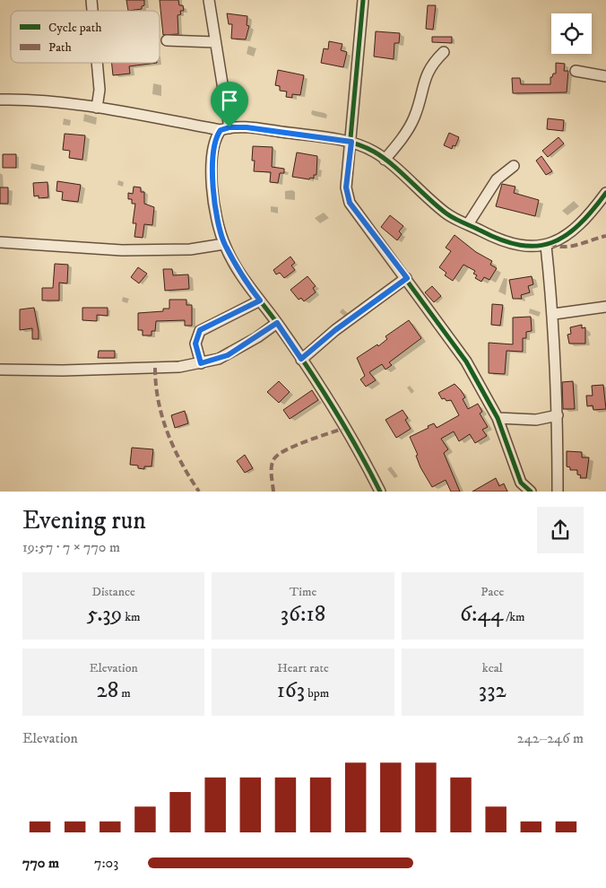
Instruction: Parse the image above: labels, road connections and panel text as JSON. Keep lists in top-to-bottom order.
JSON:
{
  "legend": ["Cycle path", "Path"],
  "page": {
    "heading": ["Evening run", "19:57 · 7 × 770 m"],
    "stats": [
      ["Distance", "5.39 km"],
      ["Time", "36:18"],
      ["Pace", "6:44 /km"],
      ["Elevation", "28 m"],
      ["Heart rate", "163 bpm"],
      ["kcal", "332"]
    ],
    "chart": ["Elevation", "242–246 m"],
    "list": [
      {
        "name": "770 m",
        "note": "7:03"
      }
    ]
  }
}
